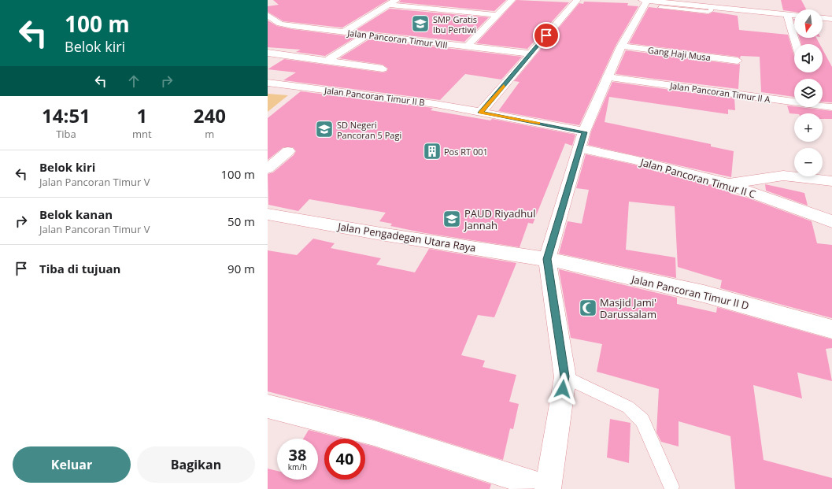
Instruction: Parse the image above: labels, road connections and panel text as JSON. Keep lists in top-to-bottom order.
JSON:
{
  "streets": {
    "street": [
      "Jalan Pancoran Timur VIII",
      "Gang Haji Musa",
      "Jalan Pancoran Timur II A",
      "Jalan Pancoran Timur II B",
      "Jalan Pancoran Timur II C",
      "Jalan Pengadegan Utara Raya",
      "Jalan Pancoran Timur II D"
    ]
  },
  "crossings": [
    ["Jalan Pengadegan Utara Raya", "Jalan Pancoran Timur II D"]
  ],
  "places": {
    "school or university": ["SMP Gratis Ibu Pertiwi", "SD Negeri Pancoran 5 Pagi", "PAUD Riyadhul Jannah"],
    "building": ["Pos RT 001"],
    "mosque": ["Masjid Jami' Darussalam"]
  },
  "north": "bottom",
  "page": {
    "turn": ["100 m", "Belok kiri"],
    "map_buttons": ["+", "−"],
    "eta": [
      "14:51",
      "Tiba",
      "1",
      "mnt",
      "240",
      "m"
    ],
    "list": [
      {
        "name": "Belok kiri",
        "note": "Jalan Pancoran Timur V",
        "value": "100 m"
      },
      {
        "name": "Belok kanan",
        "note": "Jalan Pancoran Timur V",
        "value": "50 m"
      },
      {
        "name": "Tiba di tujuan",
        "value": "90 m"
      }
    ],
    "speed": "38 km/h",
    "limit": "40",
    "buttons": ["Keluar", "Bagikan"]
  }
}
